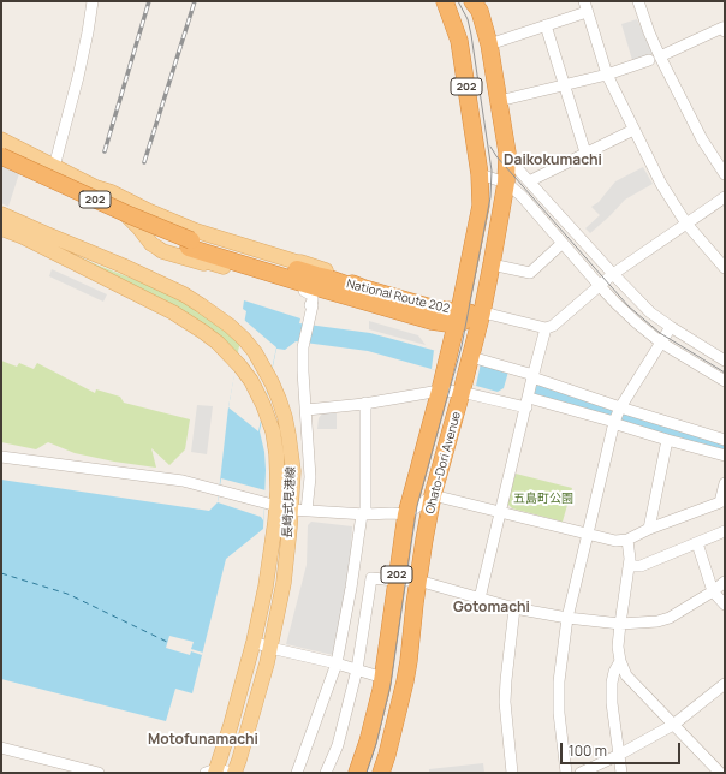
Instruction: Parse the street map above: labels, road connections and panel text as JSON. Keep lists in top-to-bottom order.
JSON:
{
  "streets": {
    "highway": ["202", "National Route 202", "Ohato-Dori Avenue"],
    "main road": ["長崎式見港線"]
  },
  "crossings": [
    ["202", "Ohato-Dori Avenue"],
    ["National Route 202", "Ohato-Dori Avenue"]
  ],
  "districts": ["Daikokumachi", "Gotomachi", "Motofunamachi"],
  "parks": ["五島町公園"],
  "scale_bar": "100 m"
}
